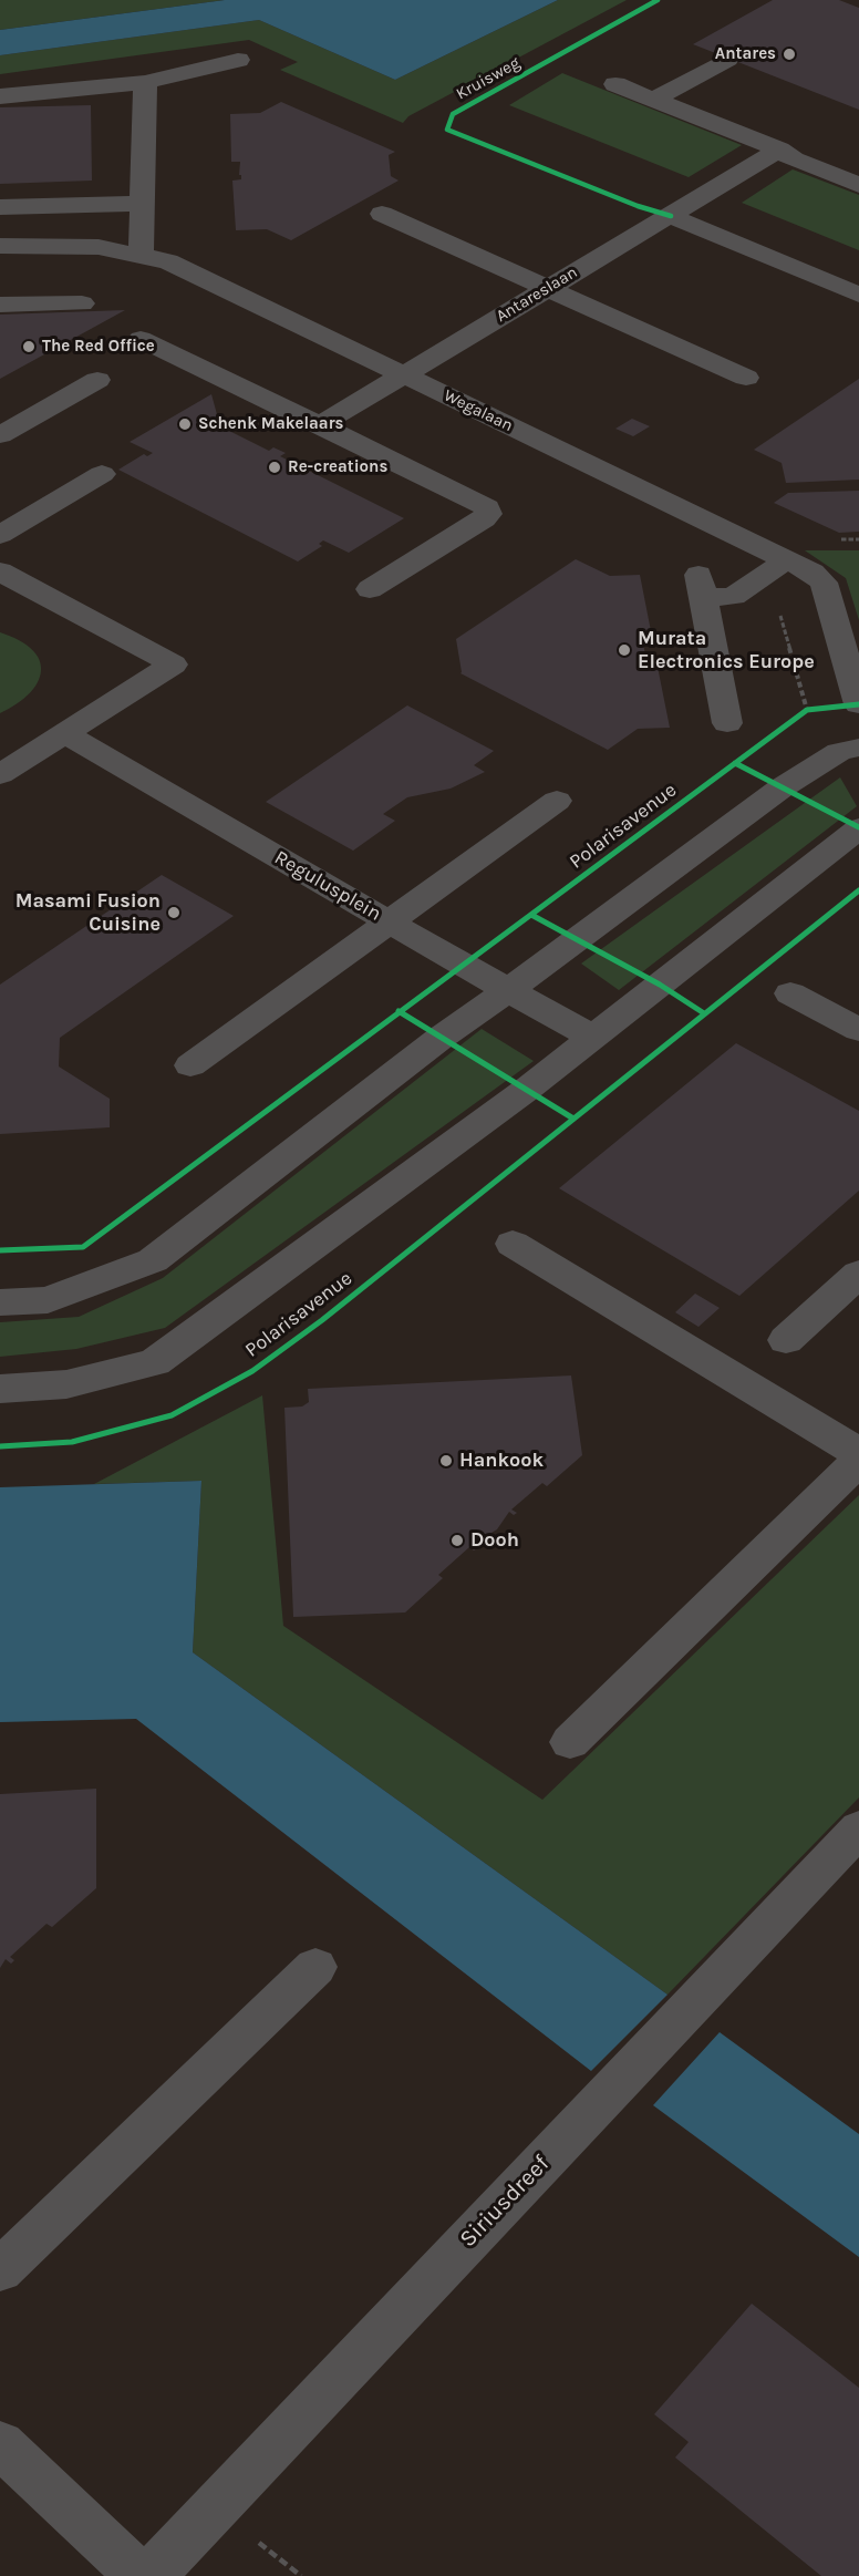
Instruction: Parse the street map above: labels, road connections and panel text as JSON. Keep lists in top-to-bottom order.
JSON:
{
  "streets": {
    "street": [
      "Antareslaan",
      "Wegalaan",
      "Regulusplein",
      "Siriusdreef"
    ],
    "cycle path": ["Kruisweg", "Polarisavenue"]
  },
  "crossings": [
    ["Antareslaan", "Wegalaan"]
  ],
  "places": [
    "Antares",
    "The Red Office",
    "Schenk Makelaars",
    "Re-creations",
    "Murata Electronics Europe",
    "Masami Fusion Cuisine",
    "Hankook",
    "Dooh"
  ]
}
